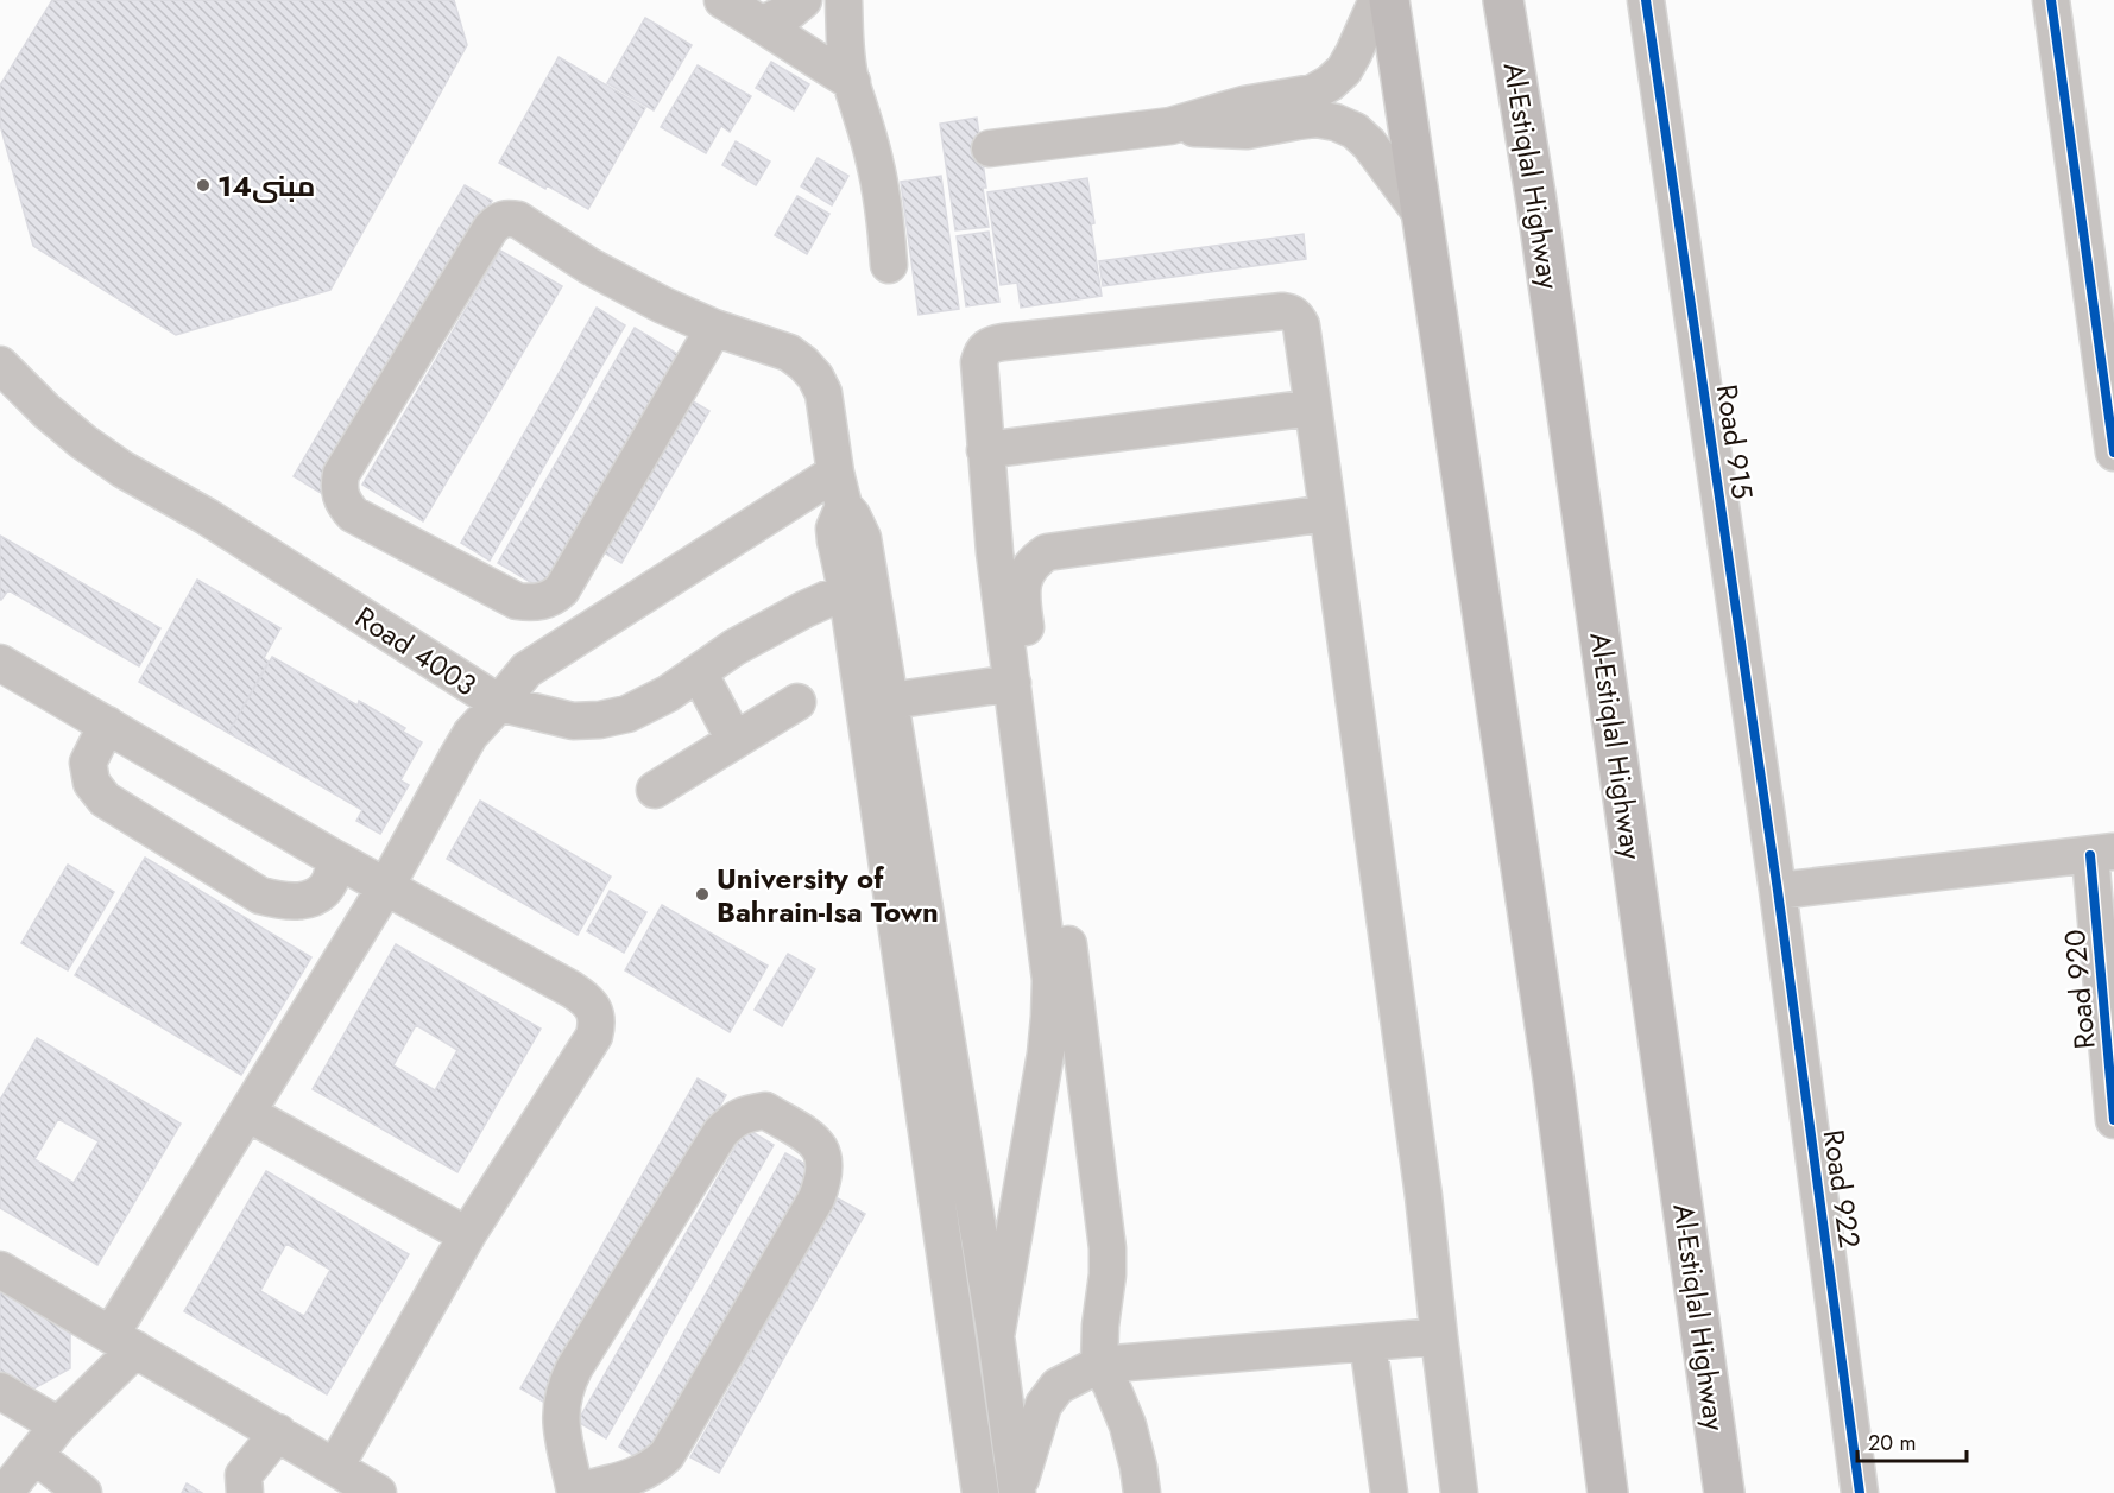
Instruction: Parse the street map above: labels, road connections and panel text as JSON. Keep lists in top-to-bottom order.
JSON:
{
  "streets": {
    "main road": ["Al-Estiqlal Highway"],
    "street": [
      "Road 915",
      "Road 4003",
      "Road 920",
      "Road 922"
    ]
  },
  "crossings": [
    ["Road 915", "Road 922"]
  ],
  "places": ["مبنى14", "University of Bahrain-Isa Town"],
  "scale_bar": "20 m"
}
